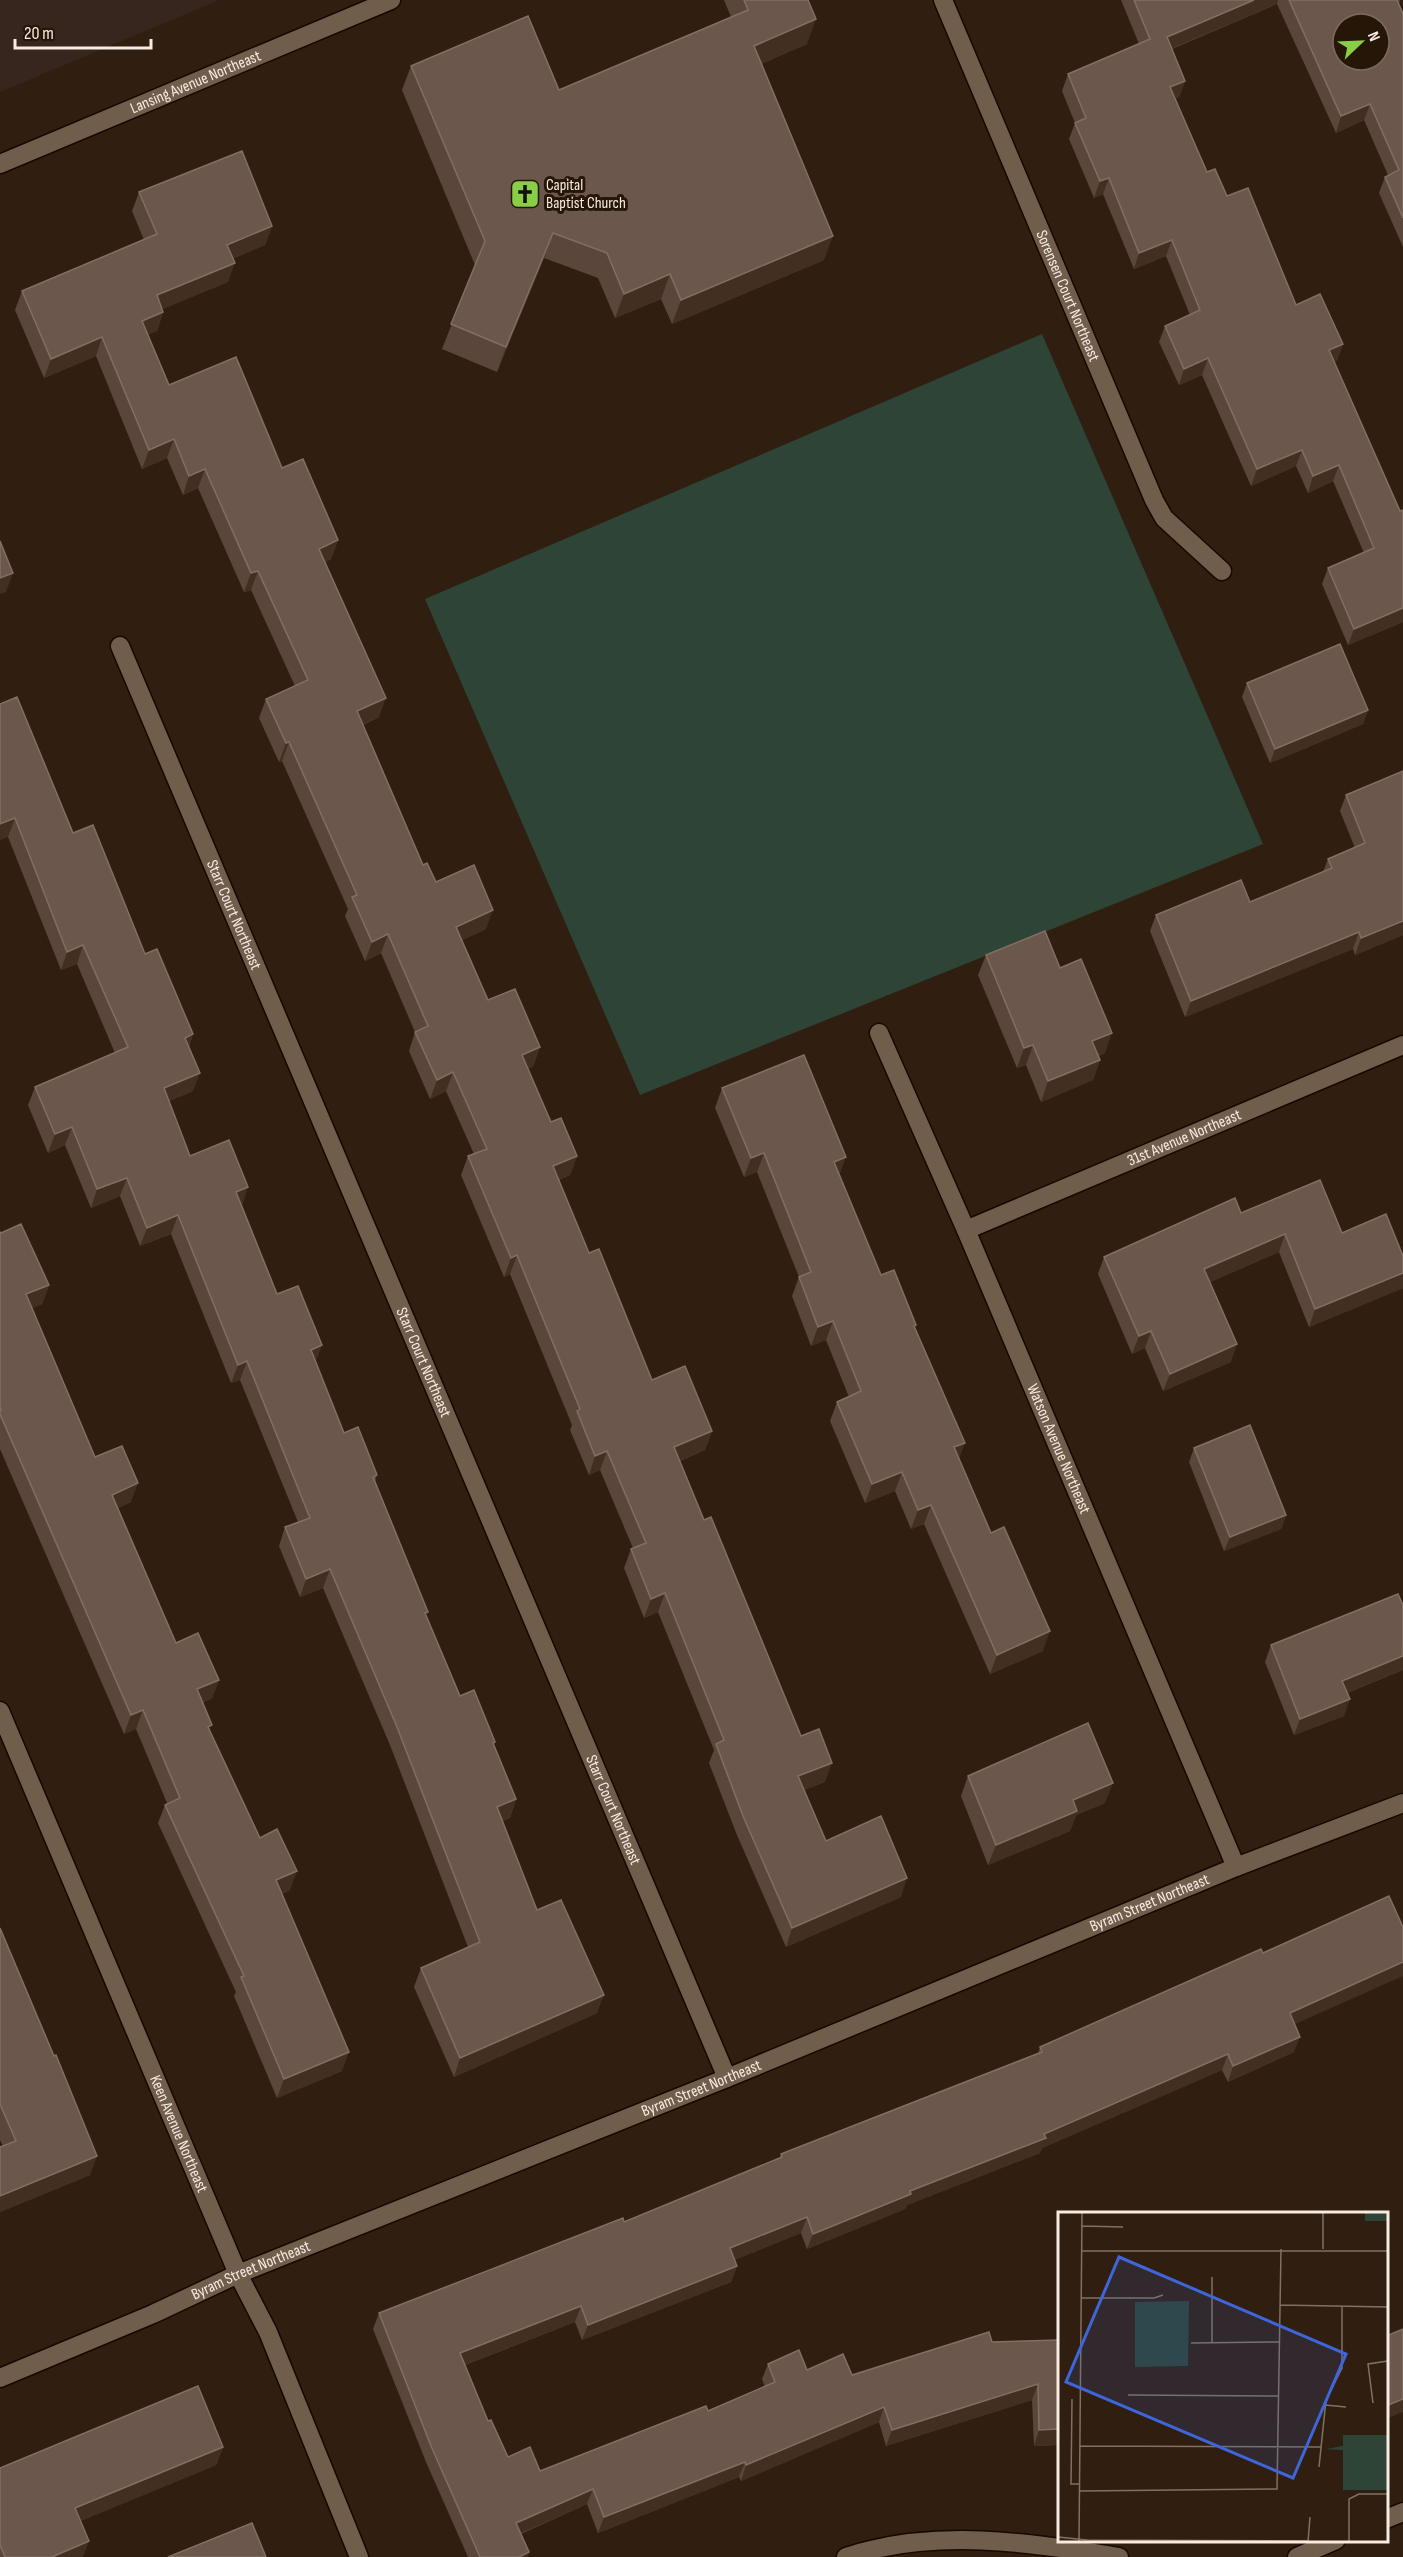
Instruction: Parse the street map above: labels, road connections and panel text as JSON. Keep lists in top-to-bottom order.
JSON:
{
  "streets": {
    "street": [
      "Lansing Avenue Northeast",
      "Sorensen Court Northeast",
      "Starr Court Northeast",
      "31st Avenue Northeast",
      "Watson Avenue Northeast",
      "Byram Street Northeast",
      "Keen Avenue Northeast"
    ]
  },
  "crossings": [
    ["Starr Court Northeast", "Byram Street Northeast"],
    ["31st Avenue Northeast", "Watson Avenue Northeast"],
    ["Watson Avenue Northeast", "Byram Street Northeast"],
    ["Byram Street Northeast", "Keen Avenue Northeast"]
  ],
  "places": {
    "church": ["Capital Baptist Church"]
  },
  "scale_bar": "20 m",
  "north": "top right"
}
